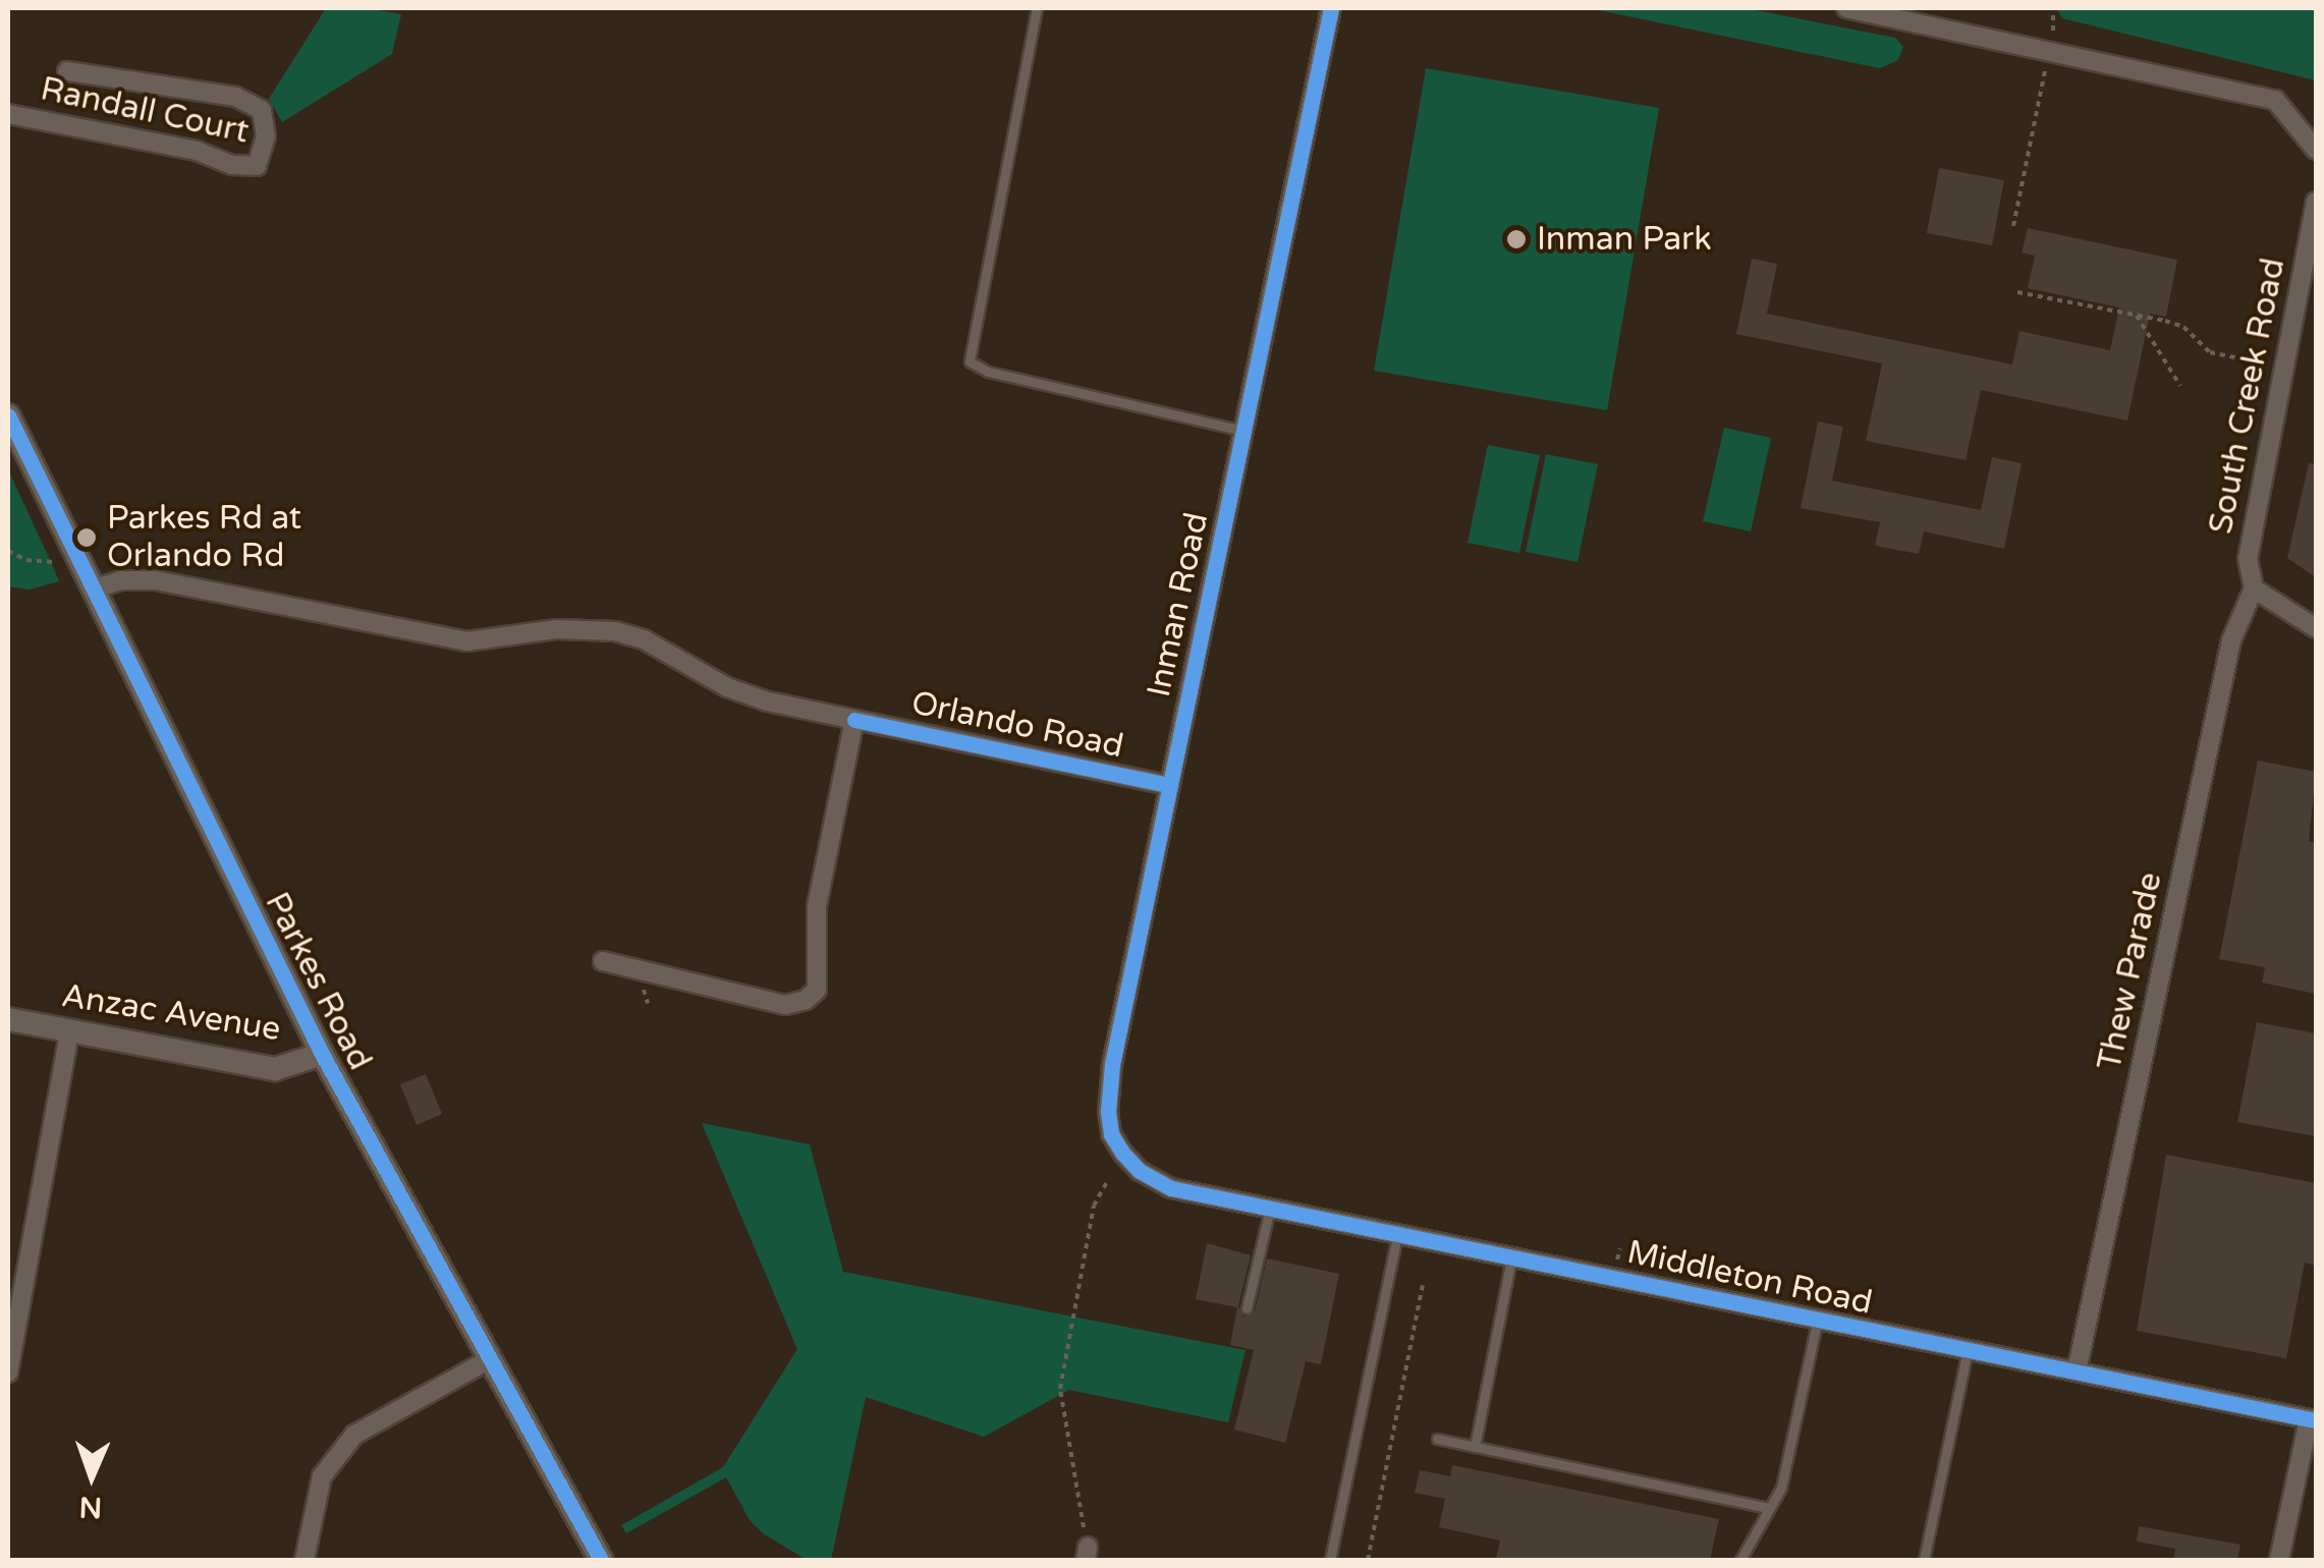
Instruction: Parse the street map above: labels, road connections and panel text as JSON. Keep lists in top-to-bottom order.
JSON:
{
  "streets": {
    "street": [
      "Randall Court",
      "South Creek Road",
      "Inman Road",
      "Orlando Road",
      "Thew Parade",
      "Parkes Road",
      "Anzac Avenue",
      "Middleton Road"
    ]
  },
  "crossings": [
    ["South Creek Road", "Thew Parade"],
    ["Inman Road", "Orlando Road"],
    ["Inman Road", "Middleton Road"],
    ["Orlando Road", "Parkes Road"],
    ["Thew Parade", "Middleton Road"],
    ["Parkes Road", "Anzac Avenue"]
  ],
  "places": ["Inman Park", "Parkes Rd at Orlando Rd"],
  "north": "bottom"
}
